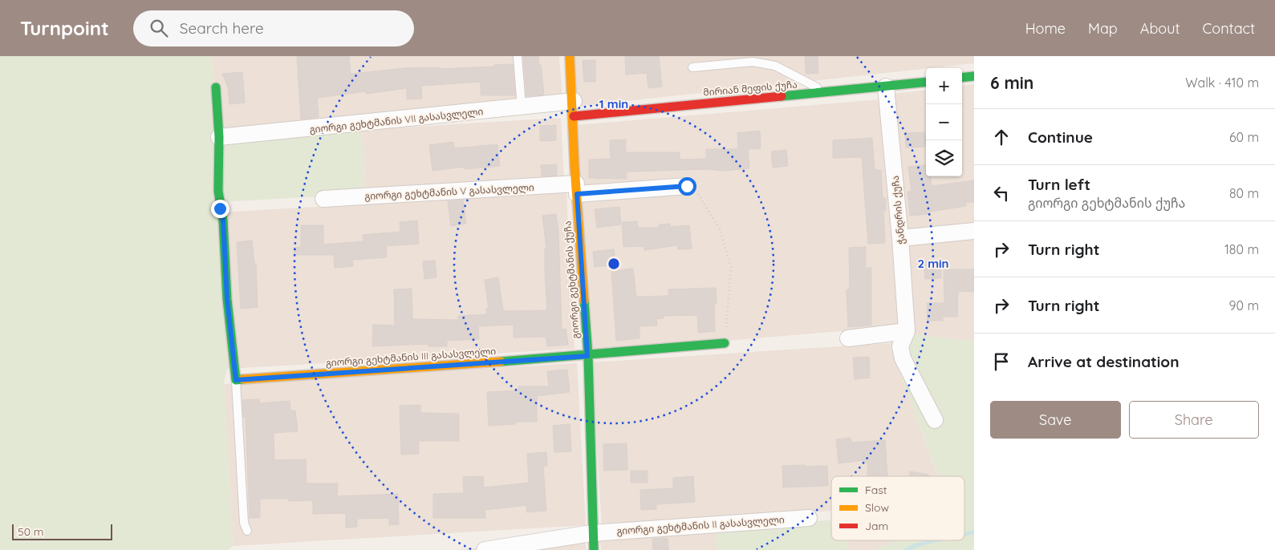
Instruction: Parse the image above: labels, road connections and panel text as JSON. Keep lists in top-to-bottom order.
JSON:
{
  "streets": {
    "street": [
      "მირიან მეფის ქუჩა",
      "გიორგი გეხტმანის VII გასასვლელი",
      "გიორგი გეხტმანის V გასასვლელი",
      "ჭანდრის ქუჩა",
      "გიორგი გეხტმანის ქუჩა",
      "გიორგი გეხტმანის III გასასვლელი",
      "გიორგი გეხტმანის II გასასვლელი"
    ]
  },
  "crossings": [
    ["მირიან მეფის ქუჩა", "გიორგი გეხტმანის VII გასასვლელი"],
    ["მირიან მეფის ქუჩა", "ჭანდრის ქუჩა"],
    ["მირიან მეფის ქუჩა", "გიორგი გეხტმანის ქუჩა"],
    ["გიორგი გეხტმანის VII გასასვლელი", "გიორგი გეხტმანის ქუჩა"],
    ["გიორგი გეხტმანის V გასასვლელი", "გიორგი გეხტმანის ქუჩა"],
    ["გიორგი გეხტმანის ქუჩა", "გიორგი გეხტმანის III გასასვლელი"],
    ["გიორგი გეხტმანის ქუჩა", "გიორგი გეხტმანის II გასასვლელი"]
  ],
  "legend": ["Fast", "Slow", "Jam"],
  "scale_bar": "50 m",
  "page": {
    "header": "Turnpoint",
    "search": "Search here",
    "nav": [
      "Home",
      "Map",
      "About",
      "Contact"
    ],
    "heading": ["6 min", "Walk · 410 m"],
    "map_buttons": ["+", "−"],
    "list": [
      ["Continue", "60 m"],
      ["Turn left", "გიორგი გეხტმანის ქუჩა", "80 m"],
      ["Turn right", "180 m"],
      ["Turn right", "90 m"],
      "Arrive at destination"
    ],
    "buttons": ["Save", "Share"],
    "scale": "50 m"
  },
  "rings": ["1 min", "2 min"]
}
